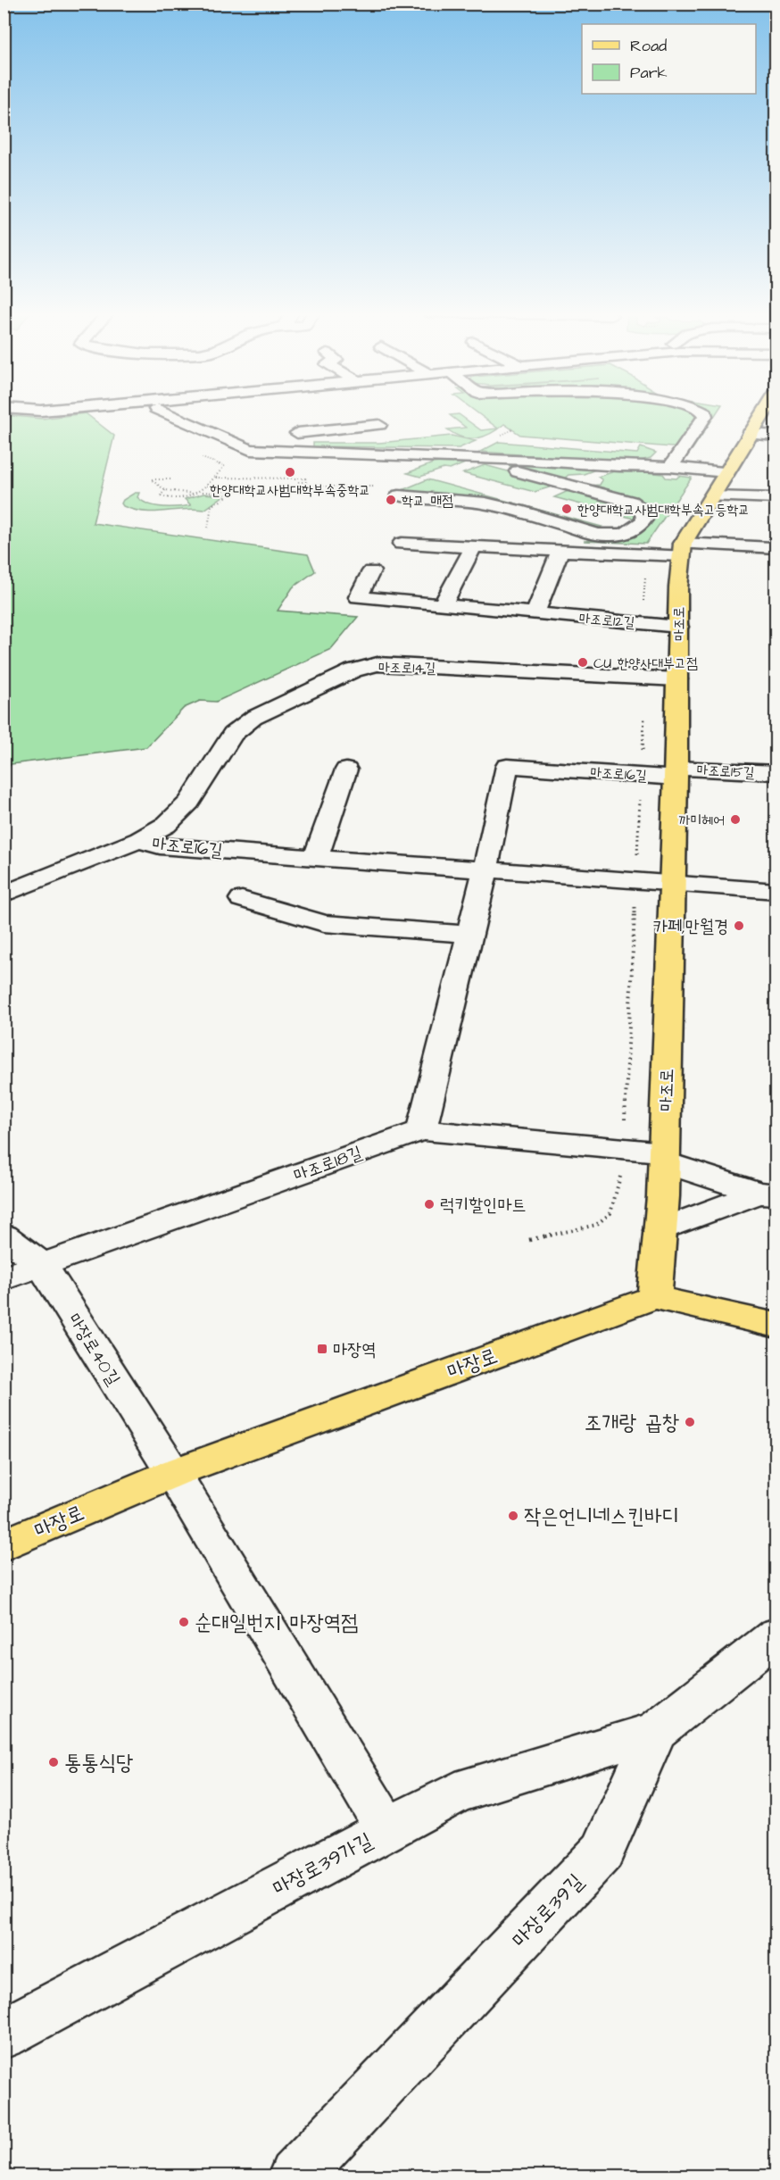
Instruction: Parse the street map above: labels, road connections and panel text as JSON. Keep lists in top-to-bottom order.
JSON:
{
  "streets": {
    "main road": ["마조로", "마장로"],
    "street": [
      "마조로12길",
      "마조로14길",
      "마조로15길",
      "마조로16길",
      "마조로18길",
      "마장로40길",
      "마장로39가길",
      "마장로39길"
    ]
  },
  "crossings": [
    ["마조로12길", "마조로"],
    ["마조로", "마조로14길"],
    ["마조로", "마조로15길"],
    ["마조로", "마조로16길"],
    ["마조로", "마조로18길"],
    ["마조로", "마장로"],
    ["마조로14길", "마조로16길"],
    ["마조로15길", "마조로16길"],
    ["마조로16길", "마조로18길"],
    ["마조로18길", "마장로40길"],
    ["마장로40길", "마장로"],
    ["마장로39가길", "마장로39길"]
  ],
  "places": {
    "other": [
      "한양대학교사범대학부속중학교",
      "학교 매점",
      "한양대학교사범대학부속고등학교",
      "CU 한양사대부고점",
      "까미헤어",
      "카페,만월경",
      "럭키할인마트",
      "조개랑 곱창",
      "작은언니네스킨바디",
      "순대일번지 마장역점",
      "통통식당"
    ],
    "transit": ["마장역"]
  },
  "legend": ["Road", "Park"]
}
